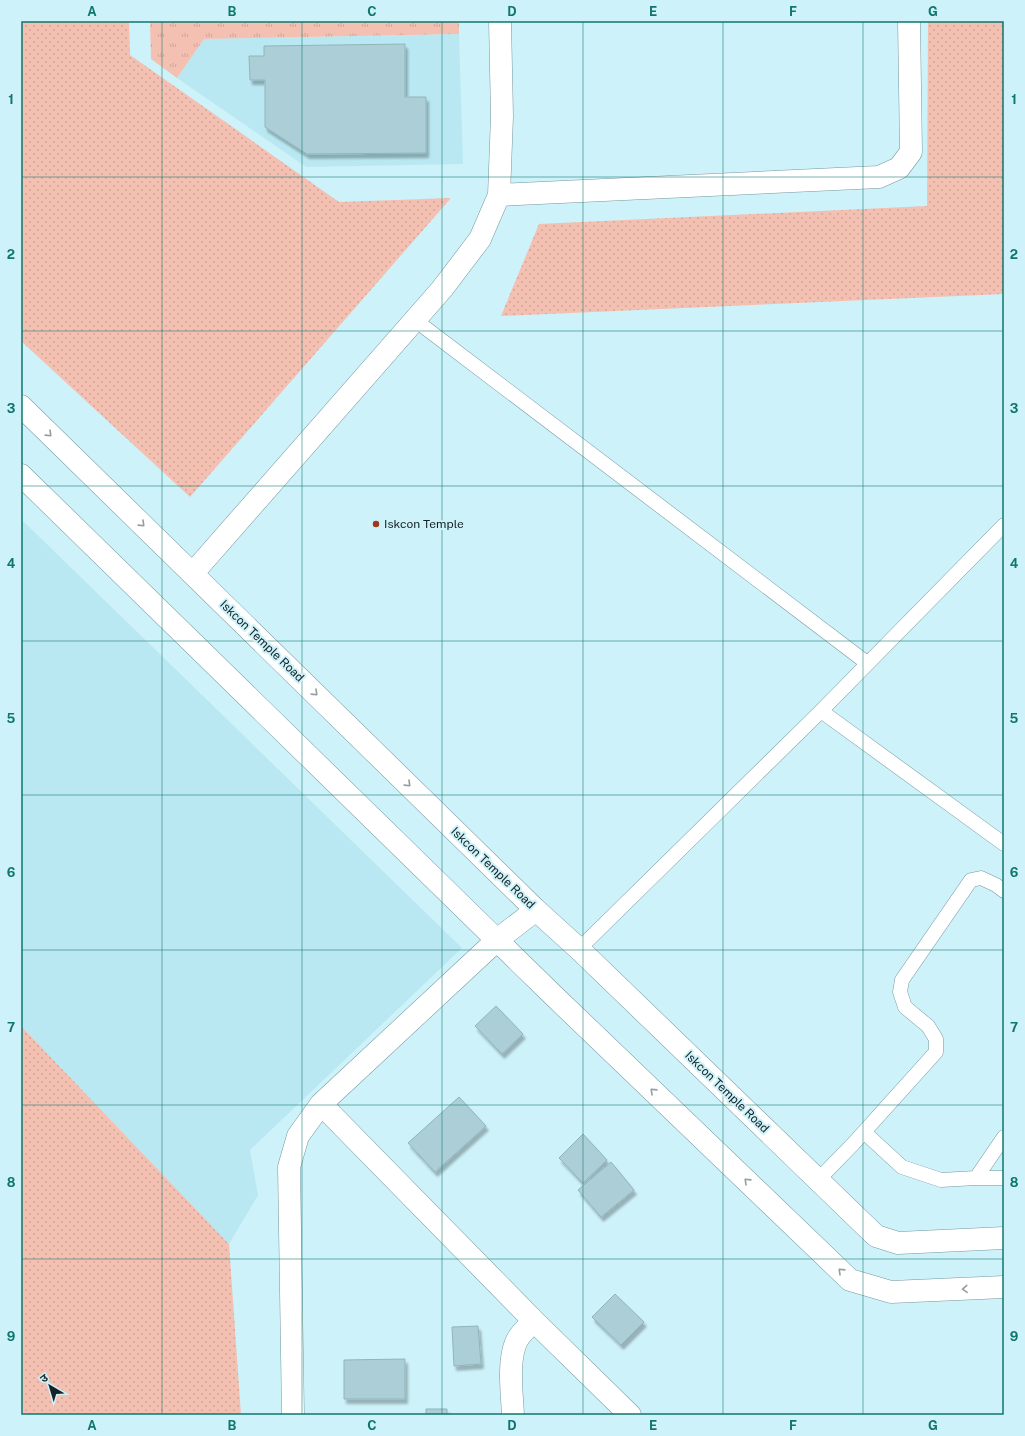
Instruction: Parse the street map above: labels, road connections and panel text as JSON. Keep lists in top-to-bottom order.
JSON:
{
  "streets": {
    "street": ["Iskcon Temple Road"]
  },
  "places": ["Iskcon Temple"],
  "north": "top left",
  "grid": {
    "columns": [
      "A",
      "B",
      "C",
      "D",
      "E",
      "F",
      "G"
    ],
    "rows": [
      "1",
      "2",
      "3",
      "4",
      "5",
      "6",
      "7",
      "8",
      "9"
    ]
  }
}
